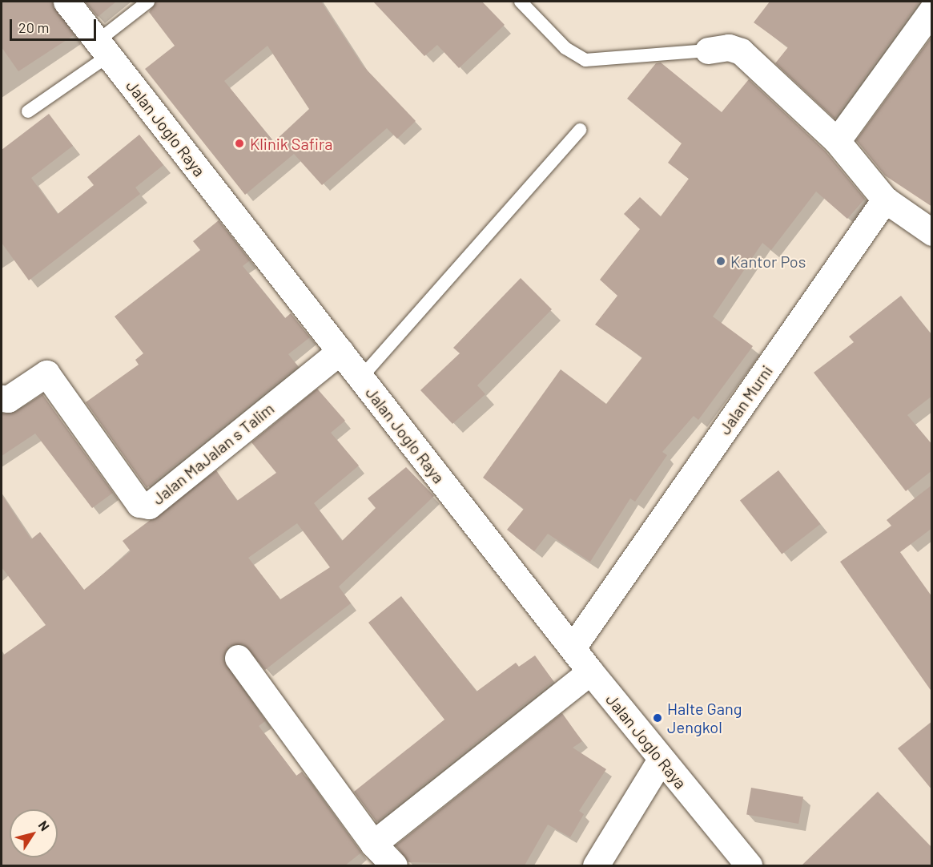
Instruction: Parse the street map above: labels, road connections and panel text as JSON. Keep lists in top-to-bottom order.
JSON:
{
  "streets": {
    "street": ["Jalan Joglo Raya", "Jalan Murni", "Jalan MaJalan s Talim"]
  },
  "crossings": [
    ["Jalan Joglo Raya", "Jalan Murni"],
    ["Jalan Joglo Raya", "Jalan MaJalan s Talim"]
  ],
  "places": ["Klinik Safira", "Kantor Pos", "Halte Gang Jengkol"],
  "scale_bar": "20 m",
  "north": "top right"
}
